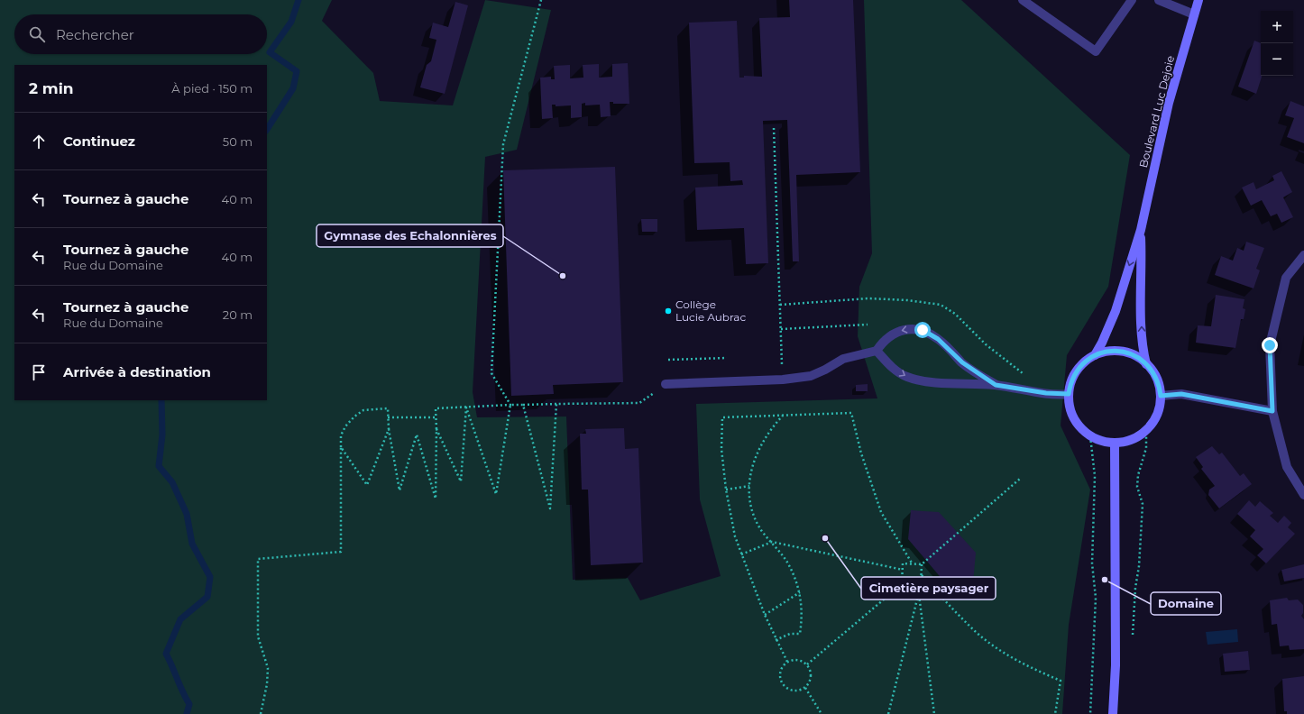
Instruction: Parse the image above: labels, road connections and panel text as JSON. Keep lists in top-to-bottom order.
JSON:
{
  "streets": {
    "main road": ["Boulevard Luc Dejoie"]
  },
  "places": [
    "Gymnase des Echalonnières",
    "Collège Lucie Aubrac",
    "Cimetière paysager",
    "Domaine"
  ],
  "page": {
    "map_buttons": ["+", "−"],
    "search": "Rechercher",
    "heading": ["2 min", "À pied · 150 m"],
    "list": [
      ["Continuez", "50 m"],
      ["Tournez à gauche", "40 m"],
      ["Tournez à gauche", "Rue du Domaine", "40 m"],
      ["Tournez à gauche", "Rue du Domaine", "20 m"],
      "Arrivée à destination"
    ]
  }
}
